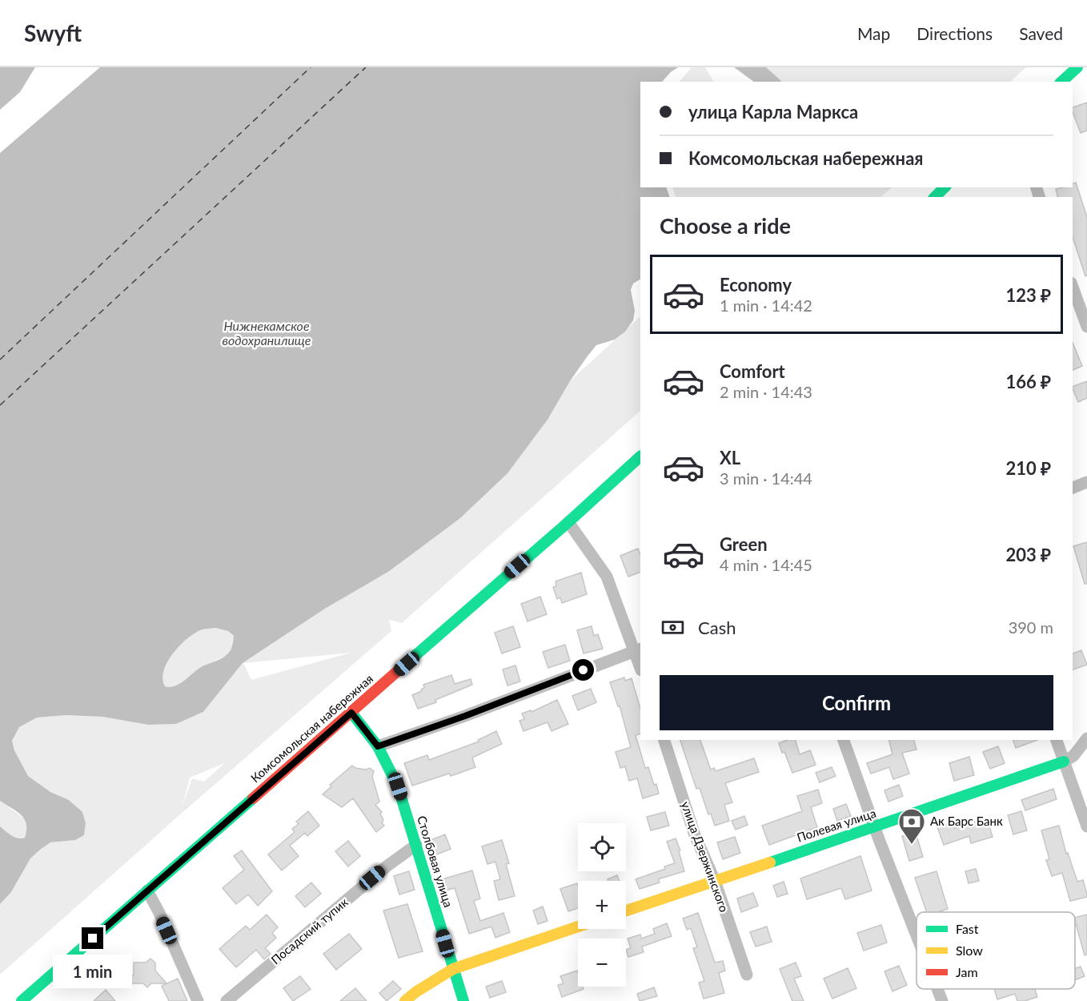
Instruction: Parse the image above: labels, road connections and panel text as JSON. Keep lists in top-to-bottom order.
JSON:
{
  "streets": {
    "street": [
      "Комсомольская набережная",
      "Полевая улица",
      "улица Дзержинского",
      "Столбовая улица",
      "Посадский тупик"
    ]
  },
  "crossings": [
    ["Комсомольская набережная", "Столбовая улица"],
    ["Полевая улица", "улица Дзержинского"],
    ["Столбовая улица", "Посадский тупик"]
  ],
  "water": ["Нижнекамское водохранилище"],
  "places": {
    "bank": ["Ак Барс Банк"]
  },
  "legend": ["Fast", "Slow", "Jam"],
  "page": {
    "header": "Swyft",
    "nav": ["Map", "Directions", "Saved"],
    "banner": ["улица Карла Маркса", "Комсомольская набережная"],
    "heading": "Choose a ride",
    "list": [
      {
        "name": "Economy",
        "note": "1 min · 14:42",
        "value": "123 ₽"
      },
      {
        "name": "Comfort",
        "note": "2 min · 14:43",
        "value": "166 ₽"
      },
      {
        "name": "XL",
        "note": "3 min · 14:44",
        "value": "210 ₽"
      },
      {
        "name": "Green",
        "note": "4 min · 14:45",
        "value": "203 ₽"
      }
    ],
    "pay": ["Cash", "390 m"],
    "buttons": "Confirm",
    "map_buttons": ["+", "−"],
    "bubble": "1 min"
  }
}
